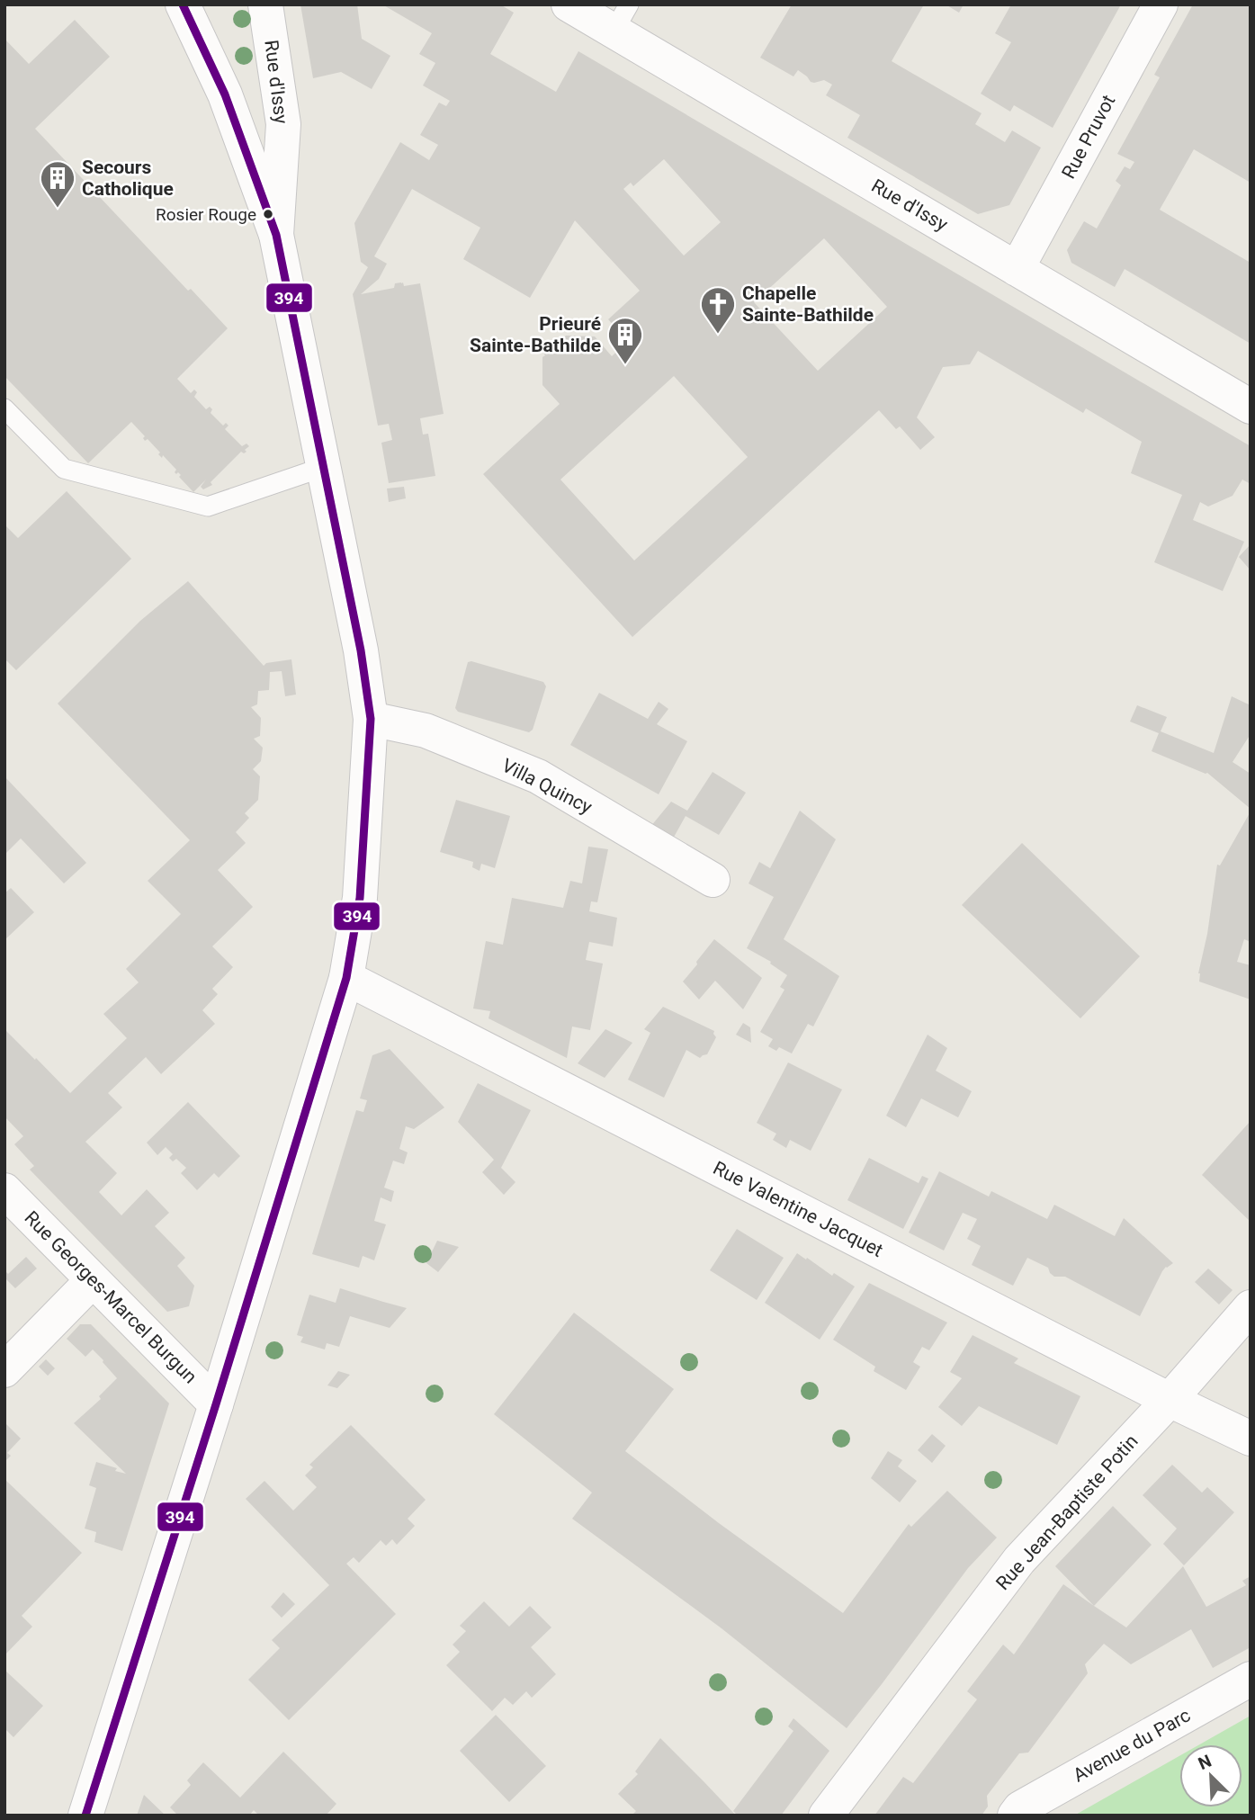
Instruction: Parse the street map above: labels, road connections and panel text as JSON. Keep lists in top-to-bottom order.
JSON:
{
  "streets": {
    "street": [
      "Rue d'Issy",
      "Rue Pruvot",
      "Villa Quincy",
      "Rue Valentine Jacquet",
      "Rue Georges-Marcel Burgun",
      "Rue Jean-Baptiste Potin",
      "Avenue du Parc"
    ]
  },
  "crossings": [
    ["Rue d'Issy", "Rue Pruvot"],
    ["Rue Valentine Jacquet", "Rue Jean-Baptiste Potin"]
  ],
  "places": {
    "building": ["Secours Catholique", "Prieuré Sainte-Bathilde"],
    "other": ["Rosier Rouge"],
    "church": ["Chapelle Sainte-Bathilde"]
  },
  "lines": ["transit line 394"],
  "north": "top left"
}
